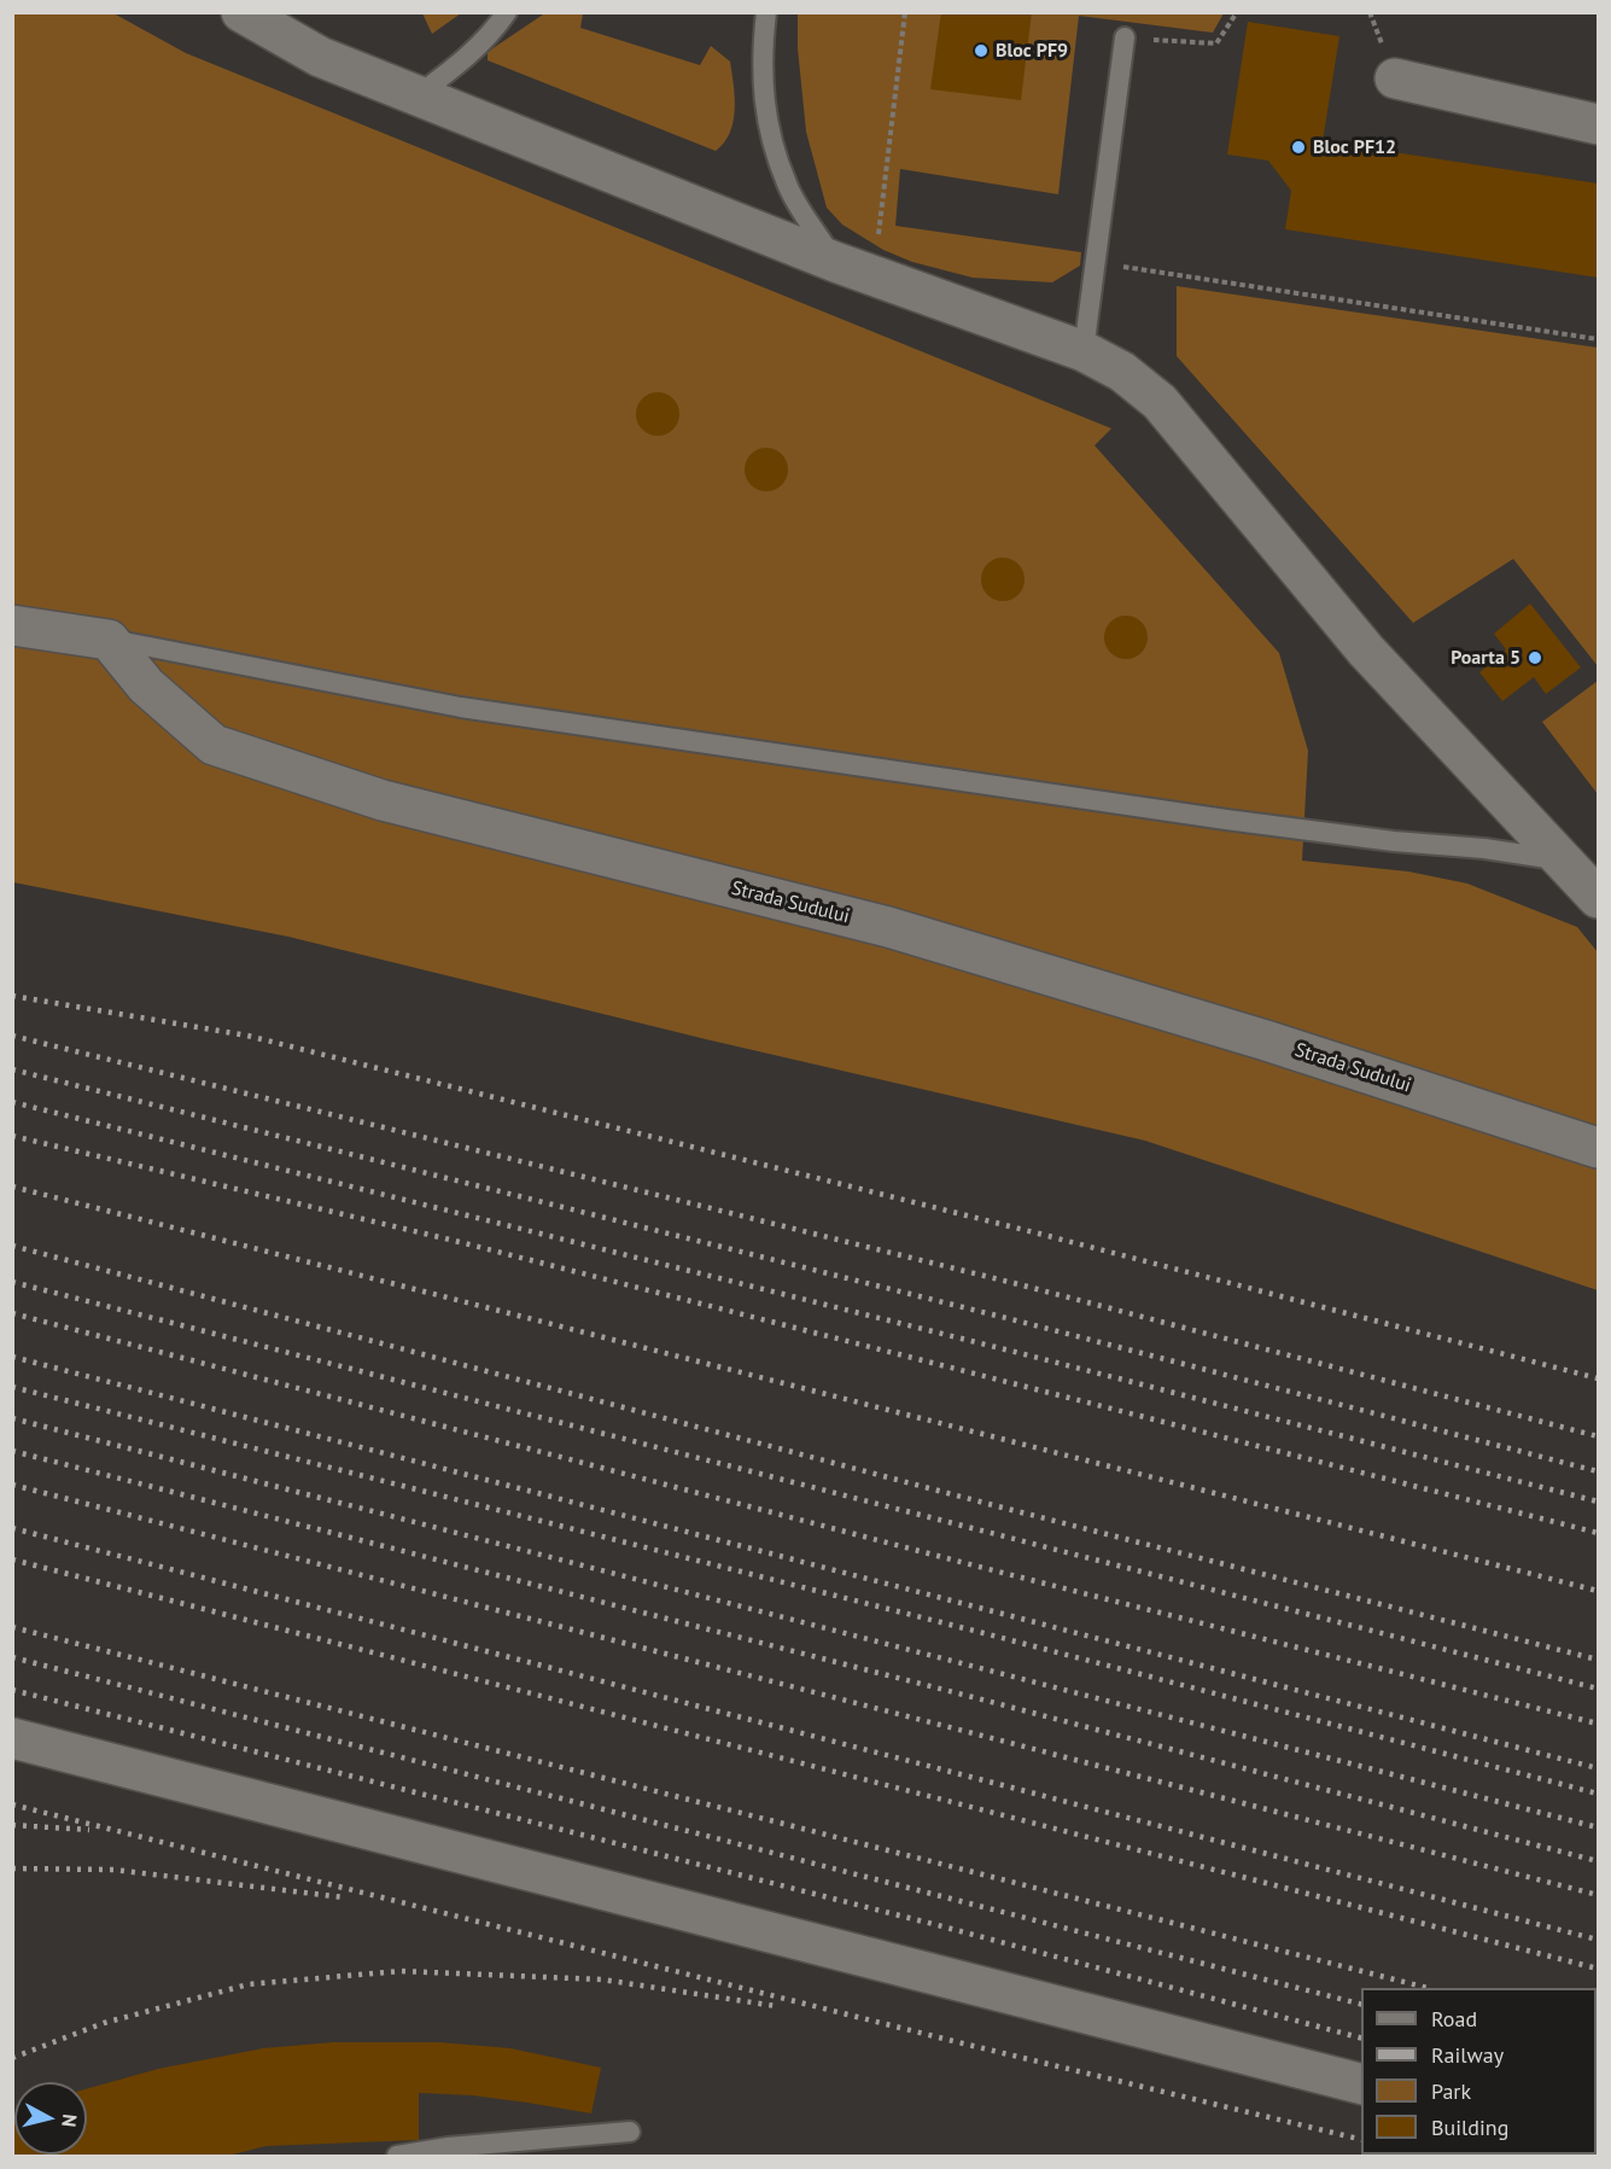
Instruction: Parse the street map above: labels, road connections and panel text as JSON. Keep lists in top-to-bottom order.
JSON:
{
  "streets": {
    "street": ["Strada Sudului"]
  },
  "places": ["Bloc PF9", "Bloc PF12", "Poarta 5"],
  "legend": [
    "Road",
    "Railway",
    "Park",
    "Building"
  ],
  "north": "right"
}
